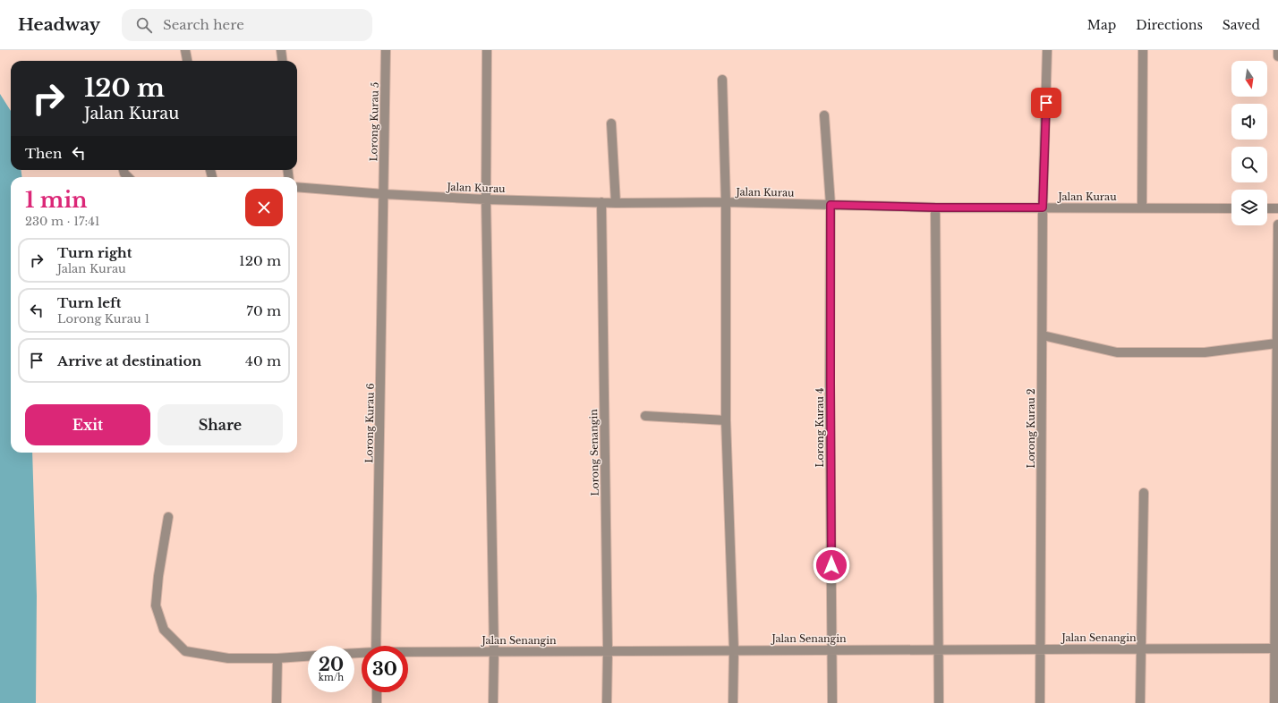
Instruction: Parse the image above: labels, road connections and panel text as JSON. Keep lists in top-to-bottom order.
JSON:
{
  "streets": {
    "street": [
      "Lorong Kurau 5",
      "Jalan Kurau",
      "Lorong Kurau 6",
      "Lorong Kurau 4",
      "Lorong Kurau 2",
      "Lorong Senangin",
      "Jalan Senangin"
    ]
  },
  "crossings": [
    ["Lorong Kurau 5", "Jalan Kurau"],
    ["Lorong Kurau 5", "Lorong Kurau 6"],
    ["Jalan Kurau", "Lorong Kurau 6"],
    ["Jalan Kurau", "Lorong Kurau 4"],
    ["Jalan Kurau", "Lorong Kurau 2"],
    ["Jalan Kurau", "Lorong Senangin"],
    ["Lorong Kurau 4", "Jalan Senangin"],
    ["Lorong Kurau 2", "Jalan Senangin"],
    ["Lorong Senangin", "Jalan Senangin"]
  ],
  "north": "bottom",
  "page": {
    "header": "Headway",
    "search": "Search here",
    "nav": ["Map", "Directions", "Saved"],
    "turn": ["120 m", "Jalan Kurau"],
    "then": "Then",
    "heading": ["1 min", "230 m · 17:41"],
    "list": [
      {
        "name": "Turn right",
        "note": "Jalan Kurau",
        "value": "120 m"
      },
      {
        "name": "Turn left",
        "note": "Lorong Kurau 1",
        "value": "70 m"
      },
      {
        "name": "Arrive at destination",
        "value": "40 m"
      }
    ],
    "buttons": ["Exit", "Share"],
    "speed": "20 km/h",
    "limit": "30"
  }
}
